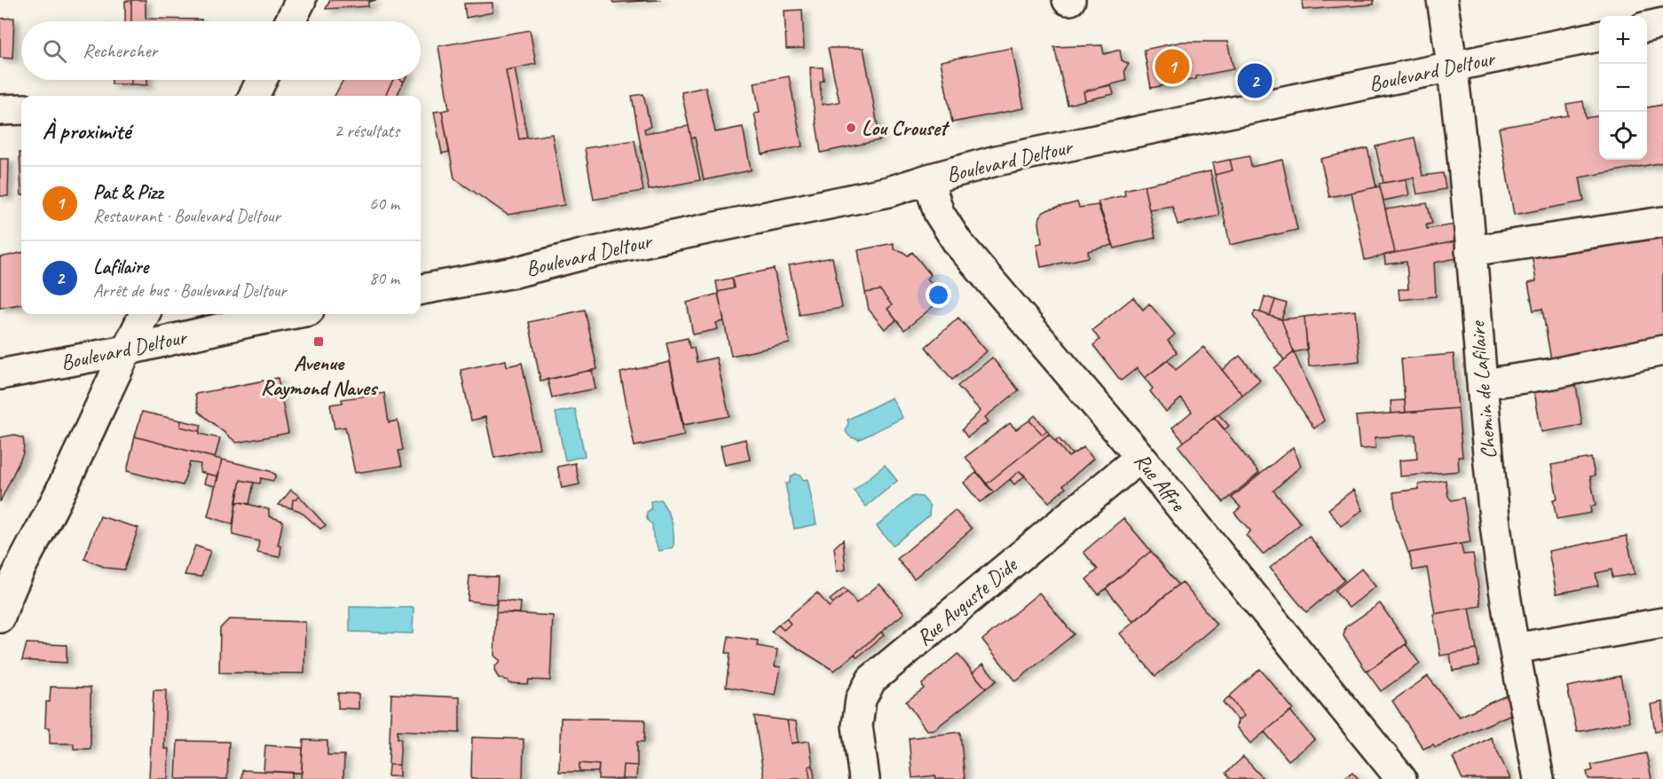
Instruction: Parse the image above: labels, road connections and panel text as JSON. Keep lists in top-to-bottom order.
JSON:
{
  "streets": {
    "street": [
      "Boulevard Deltour",
      "Chemin de Lafilaire",
      "Rue Affre",
      "Rue Auguste Dide"
    ]
  },
  "crossings": [
    ["Boulevard Deltour", "Chemin de Lafilaire"],
    ["Boulevard Deltour", "Rue Affre"],
    ["Rue Affre", "Rue Auguste Dide"]
  ],
  "places": {
    "other": ["Lou Crouset"],
    "transit": ["Avenue Raymond Naves"]
  },
  "page": {
    "map_buttons": ["+", "−"],
    "search": "Rechercher",
    "pins": ["1", "2"],
    "heading": ["À proximité", "2 résultats"],
    "list": [
      {
        "mark": "1",
        "name": "Pat & Pizz",
        "note": "Restaurant · Boulevard Deltour",
        "value": "60 m"
      },
      {
        "mark": "2",
        "name": "Lafilaire",
        "note": "Arrêt de bus · Boulevard Deltour",
        "value": "80 m"
      }
    ]
  }
}
